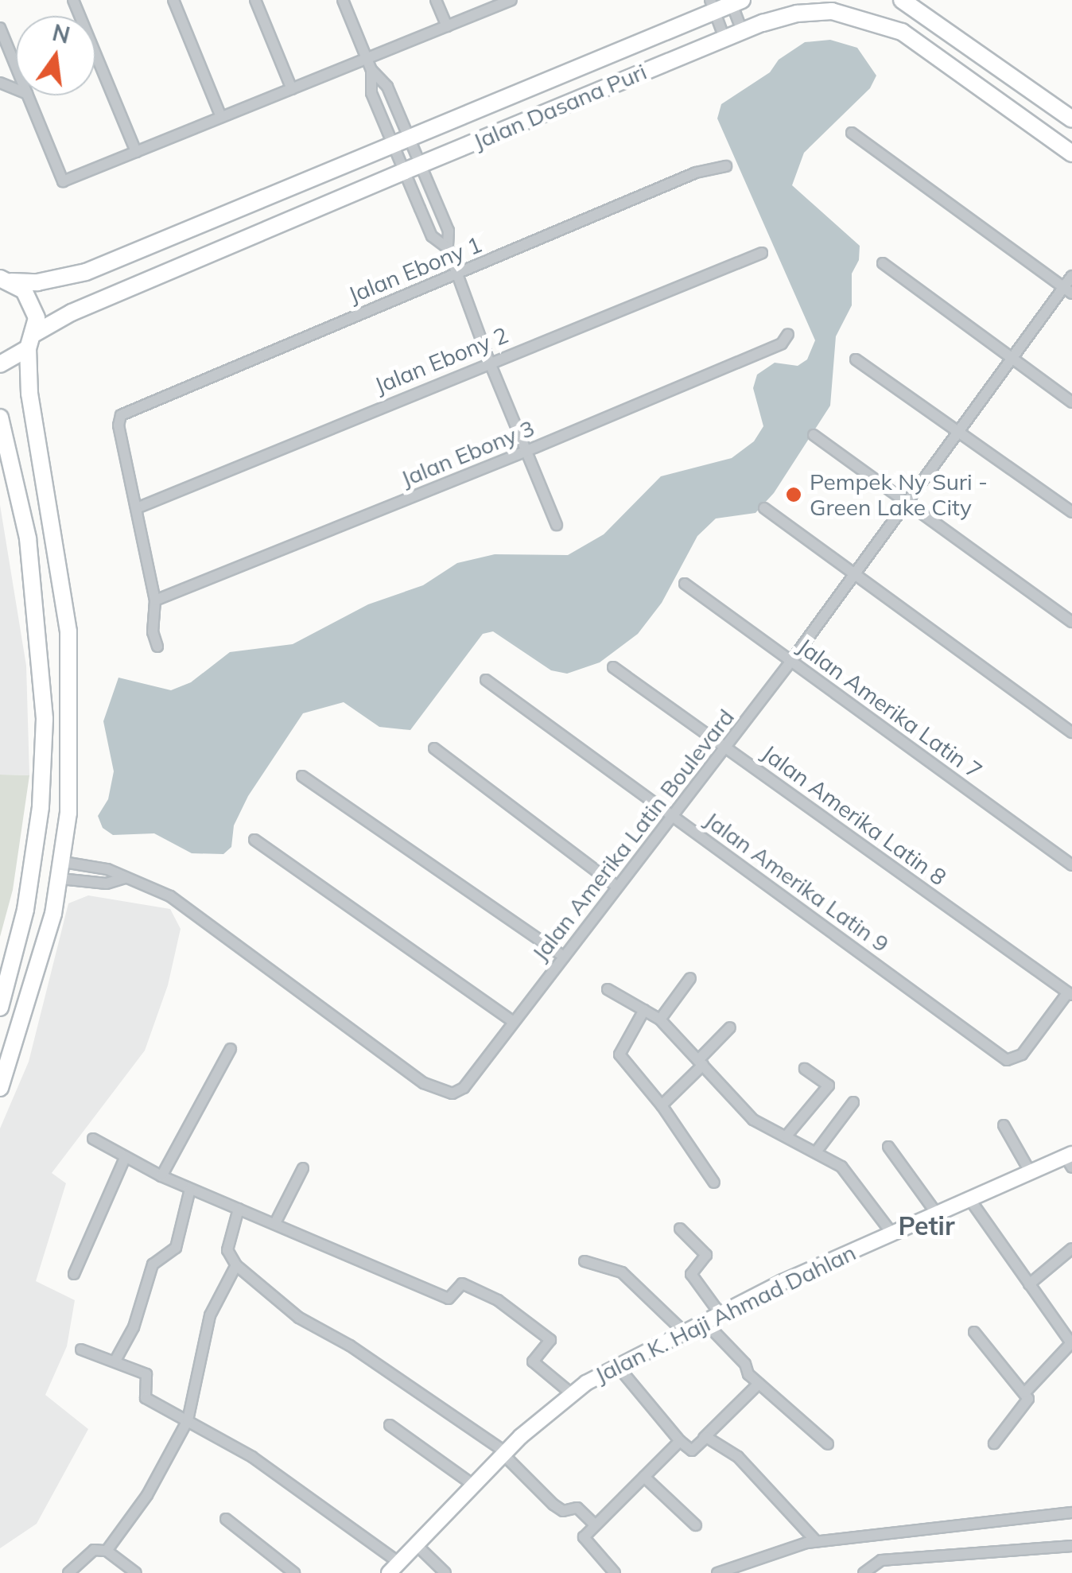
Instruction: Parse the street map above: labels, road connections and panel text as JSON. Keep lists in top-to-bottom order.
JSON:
{
  "streets": {
    "main road": ["Jalan Dasana Puri", "Jalan K. Haji Ahmad Dahlan"],
    "street": [
      "Jalan Ebony 1",
      "Jalan Ebony 2",
      "Jalan Ebony 3",
      "Jalan Amerika Latin 7",
      "Jalan Amerika Latin 8",
      "Jalan Amerika Latin Boulevard",
      "Jalan Amerika Latin 9"
    ]
  },
  "crossings": [
    ["Jalan Ebony 1", "Jalan Ebony 2"],
    ["Jalan Amerika Latin 7", "Jalan Amerika Latin Boulevard"],
    ["Jalan Amerika Latin 8", "Jalan Amerika Latin Boulevard"],
    ["Jalan Amerika Latin 8", "Jalan Amerika Latin 9"],
    ["Jalan Amerika Latin Boulevard", "Jalan Amerika Latin 9"]
  ],
  "districts": ["Petir"],
  "places": ["Pempek Ny Suri - Green Lake City"],
  "north": "top"
}
